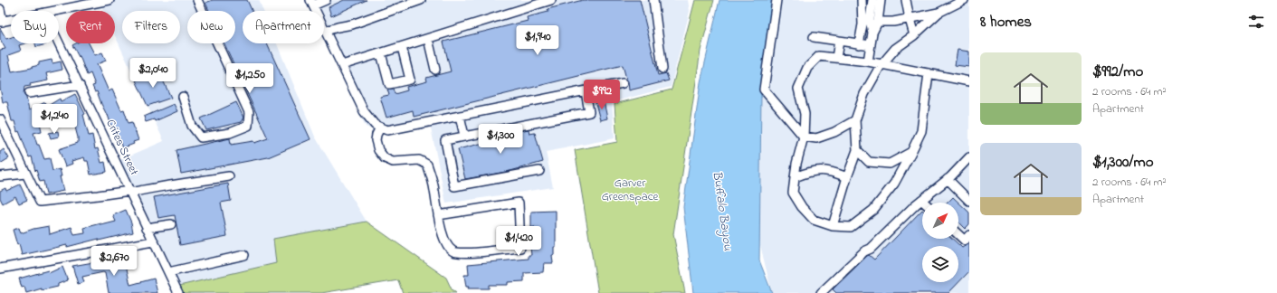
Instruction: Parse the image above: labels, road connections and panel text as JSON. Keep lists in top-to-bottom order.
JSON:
{
  "streets": {
    "street": ["Crites Street"]
  },
  "water": ["Buffalo Bayou"],
  "parks": ["Garver Greenspace"],
  "north": "top right",
  "page": {
    "heading": "8 homes",
    "chip": [
      "Buy",
      "Rent",
      "Filters",
      "New",
      "Apartment"
    ],
    "price": [
      "$1,940",
      "$2,040",
      "$1,250",
      "$992",
      "$1,240",
      "$1,300",
      "$1,420",
      "$2,670"
    ],
    "list": [
      {
        "name": "$992/mo",
        "note": "2 rooms · 64 m² · Apartment"
      },
      {
        "name": "$1,300/mo",
        "note": "2 rooms · 64 m² · Apartment"
      }
    ]
  }
}
